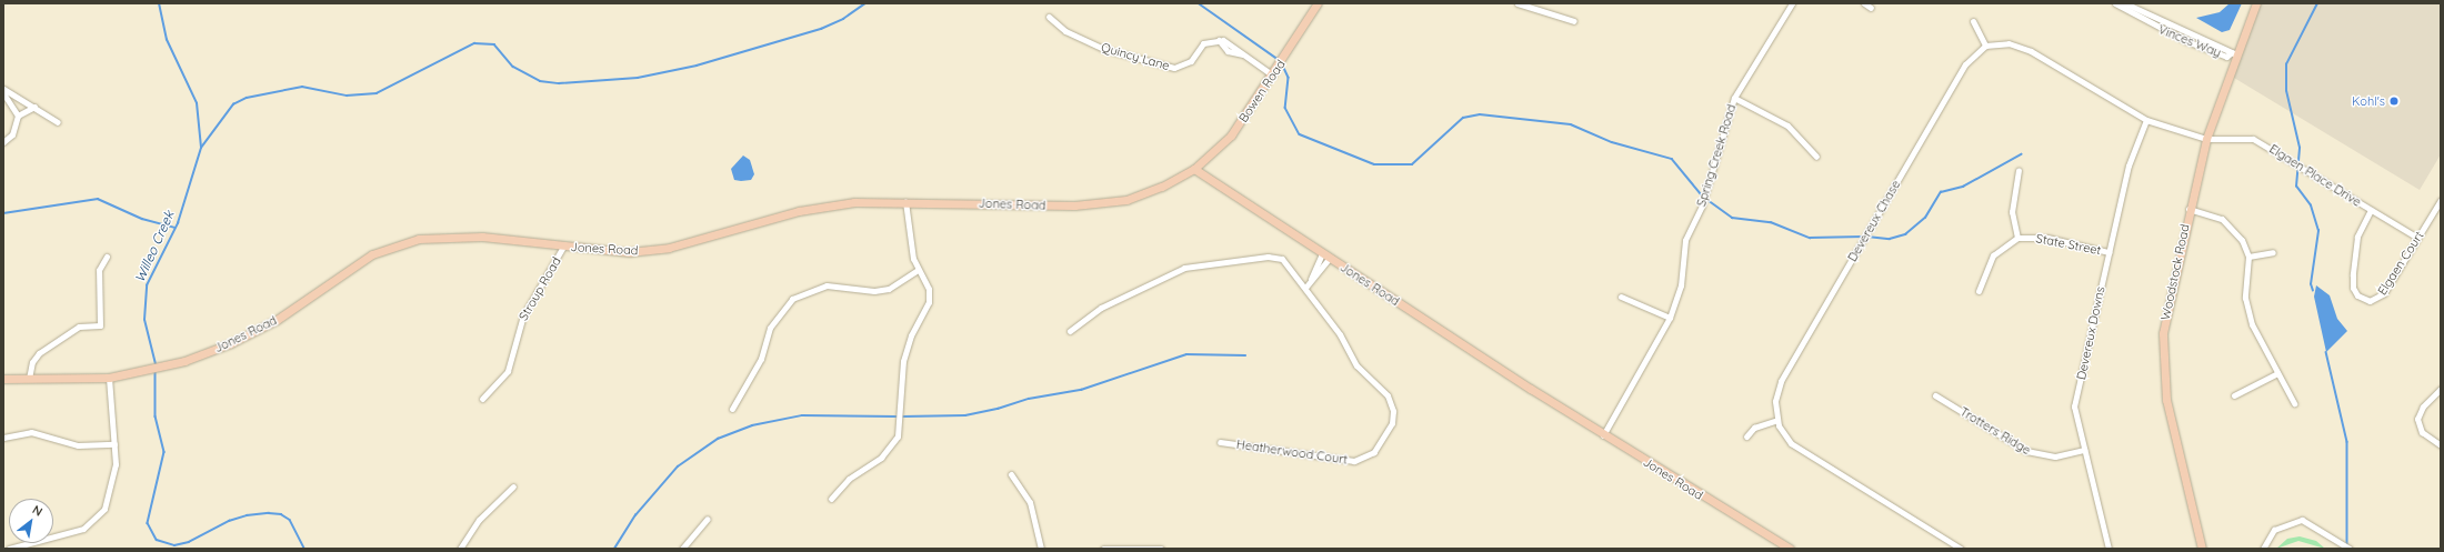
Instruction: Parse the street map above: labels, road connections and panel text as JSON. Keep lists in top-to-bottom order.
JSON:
{
  "streets": {
    "street": [
      "Vinces Way",
      "Quincy Lane",
      "Bowen Road",
      "Spring Creek Road",
      "Elgaen Place Drive",
      "Jones Road",
      "Devereux Chase",
      "State Street",
      "Elgaen Court",
      "Woodstock Road",
      "Stroup Road",
      "Devereux Downs",
      "Trotters Ridge",
      "Heatherwood Court"
    ]
  },
  "crossings": [
    ["Vinces Way", "Woodstock Road"],
    ["Quincy Lane", "Bowen Road"],
    ["Bowen Road", "Jones Road"],
    ["Spring Creek Road", "Jones Road"],
    ["Elgaen Place Drive", "Elgaen Court"],
    ["Elgaen Place Drive", "Woodstock Road"],
    ["Jones Road", "Stroup Road"],
    ["State Street", "Devereux Downs"],
    ["Devereux Downs", "Trotters Ridge"]
  ],
  "water": ["Willeo Creek"],
  "places": ["Kohl's"],
  "north": "top right"
}
